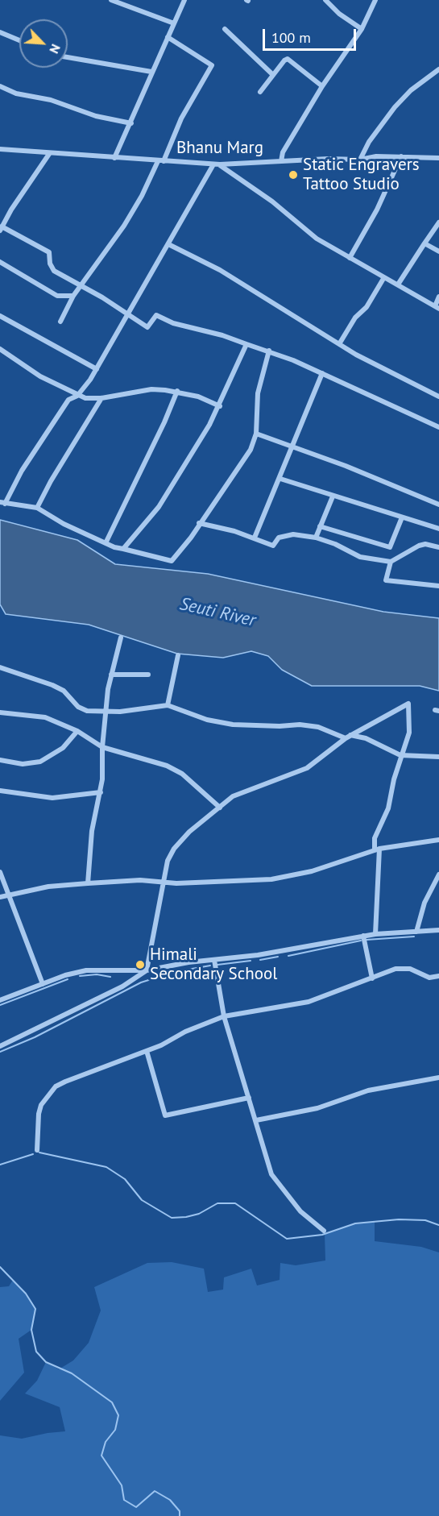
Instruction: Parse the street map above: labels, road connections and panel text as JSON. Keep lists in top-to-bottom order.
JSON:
{
  "streets": {
    "street": ["Bhanu Marg"]
  },
  "water": ["Seuti River"],
  "places": ["Static Engravers Tattoo Studio", "Himali Secondary School"],
  "scale_bar": "100 m",
  "north": "bottom right"
}
